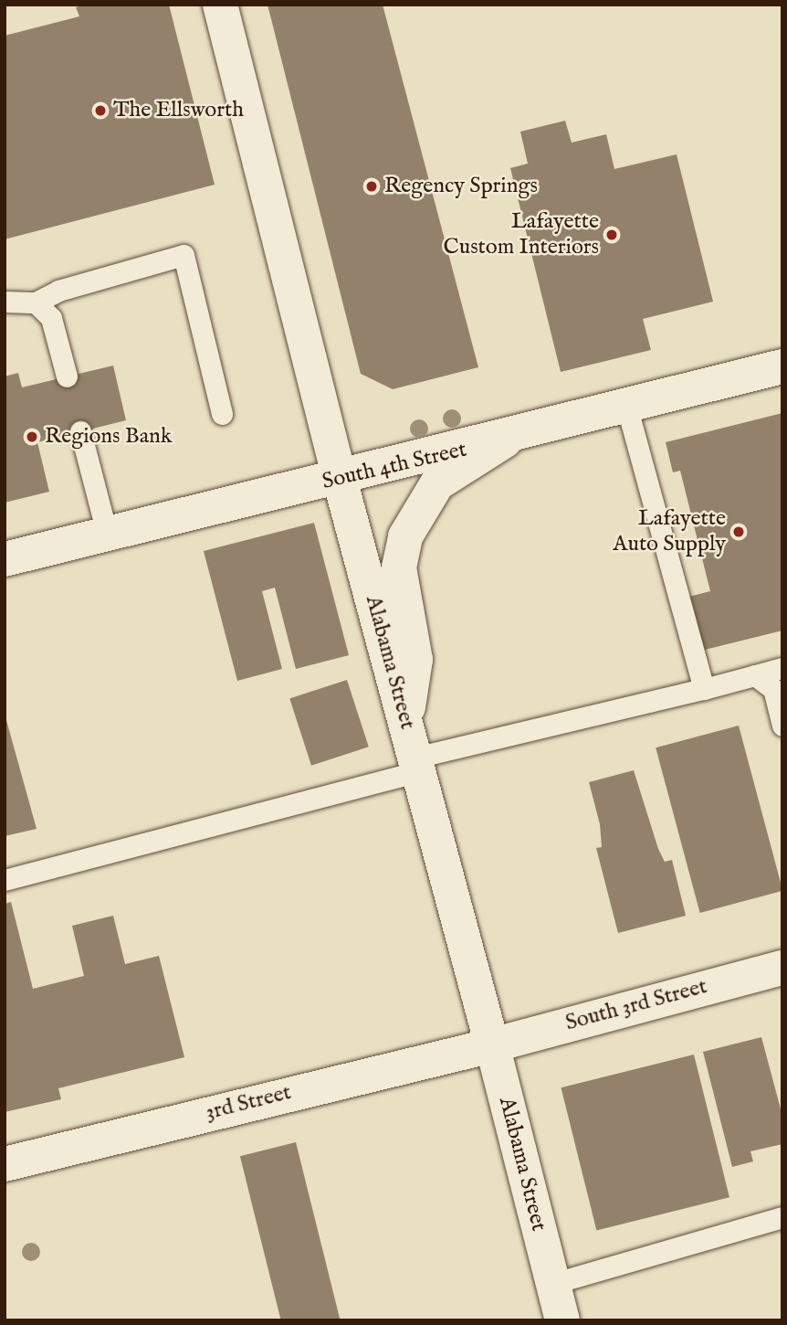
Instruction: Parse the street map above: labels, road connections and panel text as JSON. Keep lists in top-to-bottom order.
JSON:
{
  "streets": {
    "street": [
      "South 4th Street",
      "Alabama Street",
      "South 3rd Street",
      "3rd Street"
    ]
  },
  "crossings": [
    ["South 4th Street", "Alabama Street"],
    ["Alabama Street", "South 3rd Street"],
    ["Alabama Street", "3rd Street"],
    ["South 3rd Street", "3rd Street"]
  ],
  "places": [
    "The Ellsworth",
    "Regency Springs",
    "Lafayette Custom Interiors",
    "Regions Bank",
    "Lafayette Auto Supply"
  ]
}
